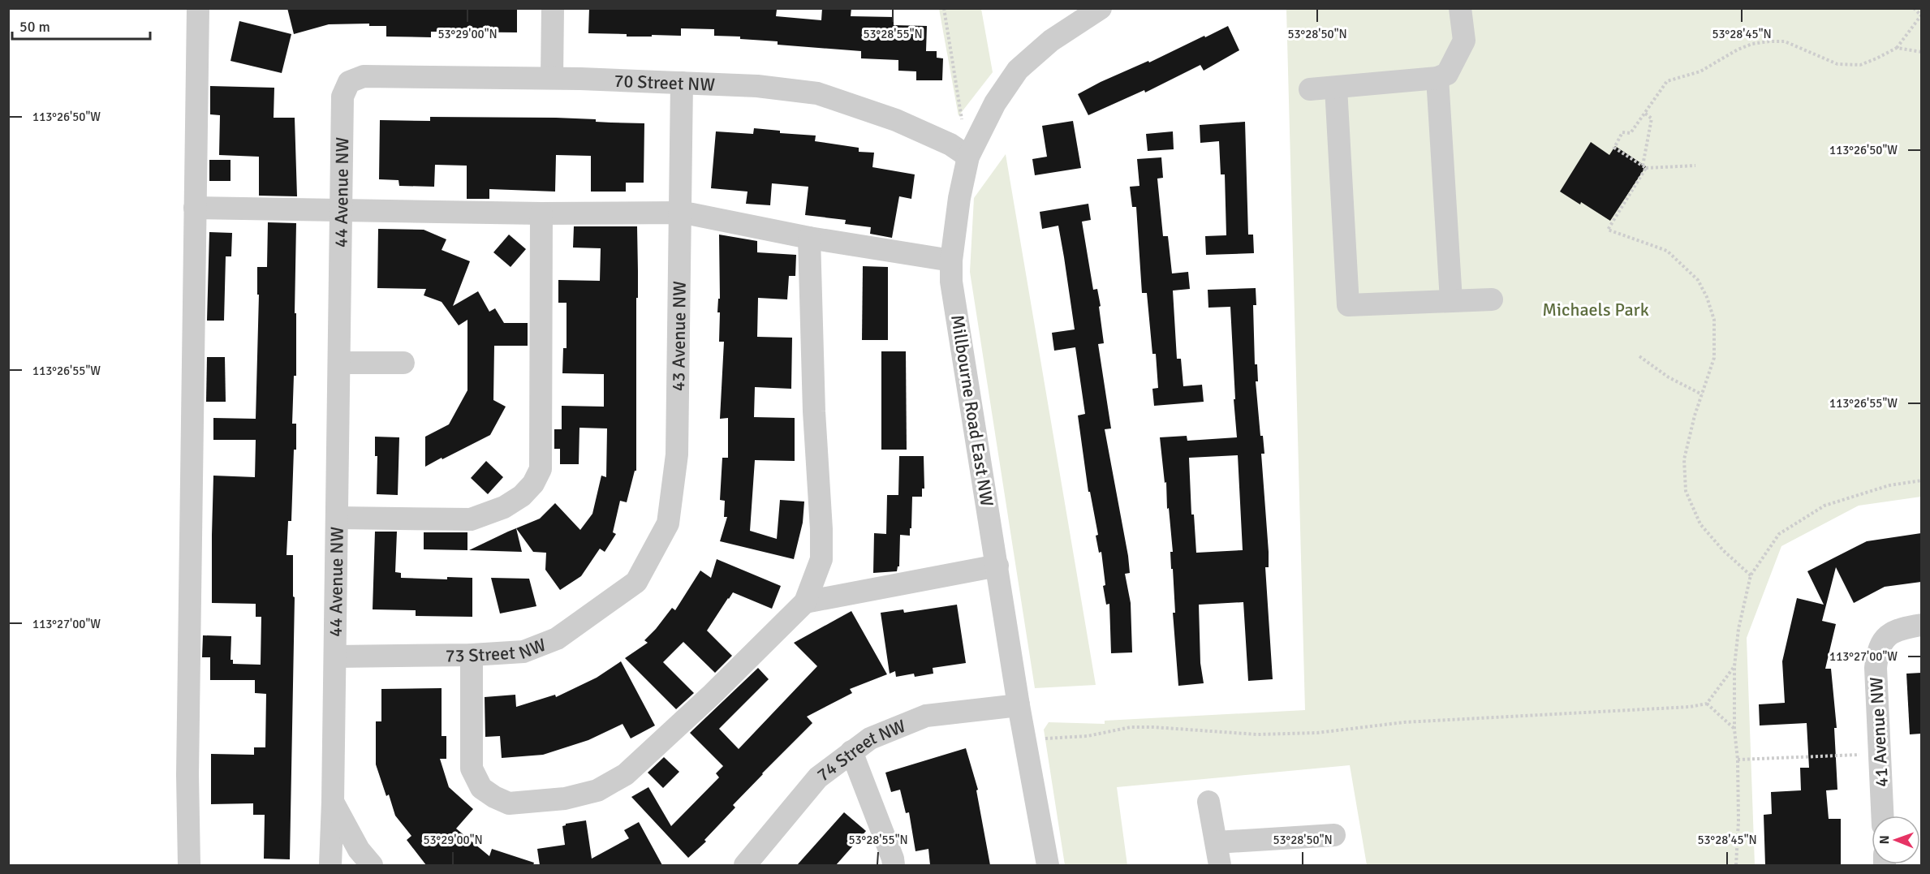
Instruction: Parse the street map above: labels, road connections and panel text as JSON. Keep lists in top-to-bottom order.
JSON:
{
  "streets": {
    "street": [
      "70 Street NW",
      "44 Avenue NW",
      "43 Avenue NW",
      "Millbourne Road East NW",
      "73 Street NW",
      "41 Avenue NW",
      "74 Street NW"
    ]
  },
  "crossings": [
    ["70 Street NW", "44 Avenue NW"],
    ["70 Street NW", "43 Avenue NW"],
    ["70 Street NW", "Millbourne Road East NW"],
    ["44 Avenue NW", "73 Street NW"],
    ["43 Avenue NW", "73 Street NW"],
    ["Millbourne Road East NW", "74 Street NW"]
  ],
  "parks": ["Michaels Park"],
  "scale_bar": "50 m",
  "north": "left",
  "coordinates": [
    "53°29'00\"N",
    "53°28'55\"N",
    "53°28'50\"N",
    "53°28'45\"N",
    "113°26'50\"W",
    "113°26'55\"W",
    "113°27'00\"W"
  ]
}
